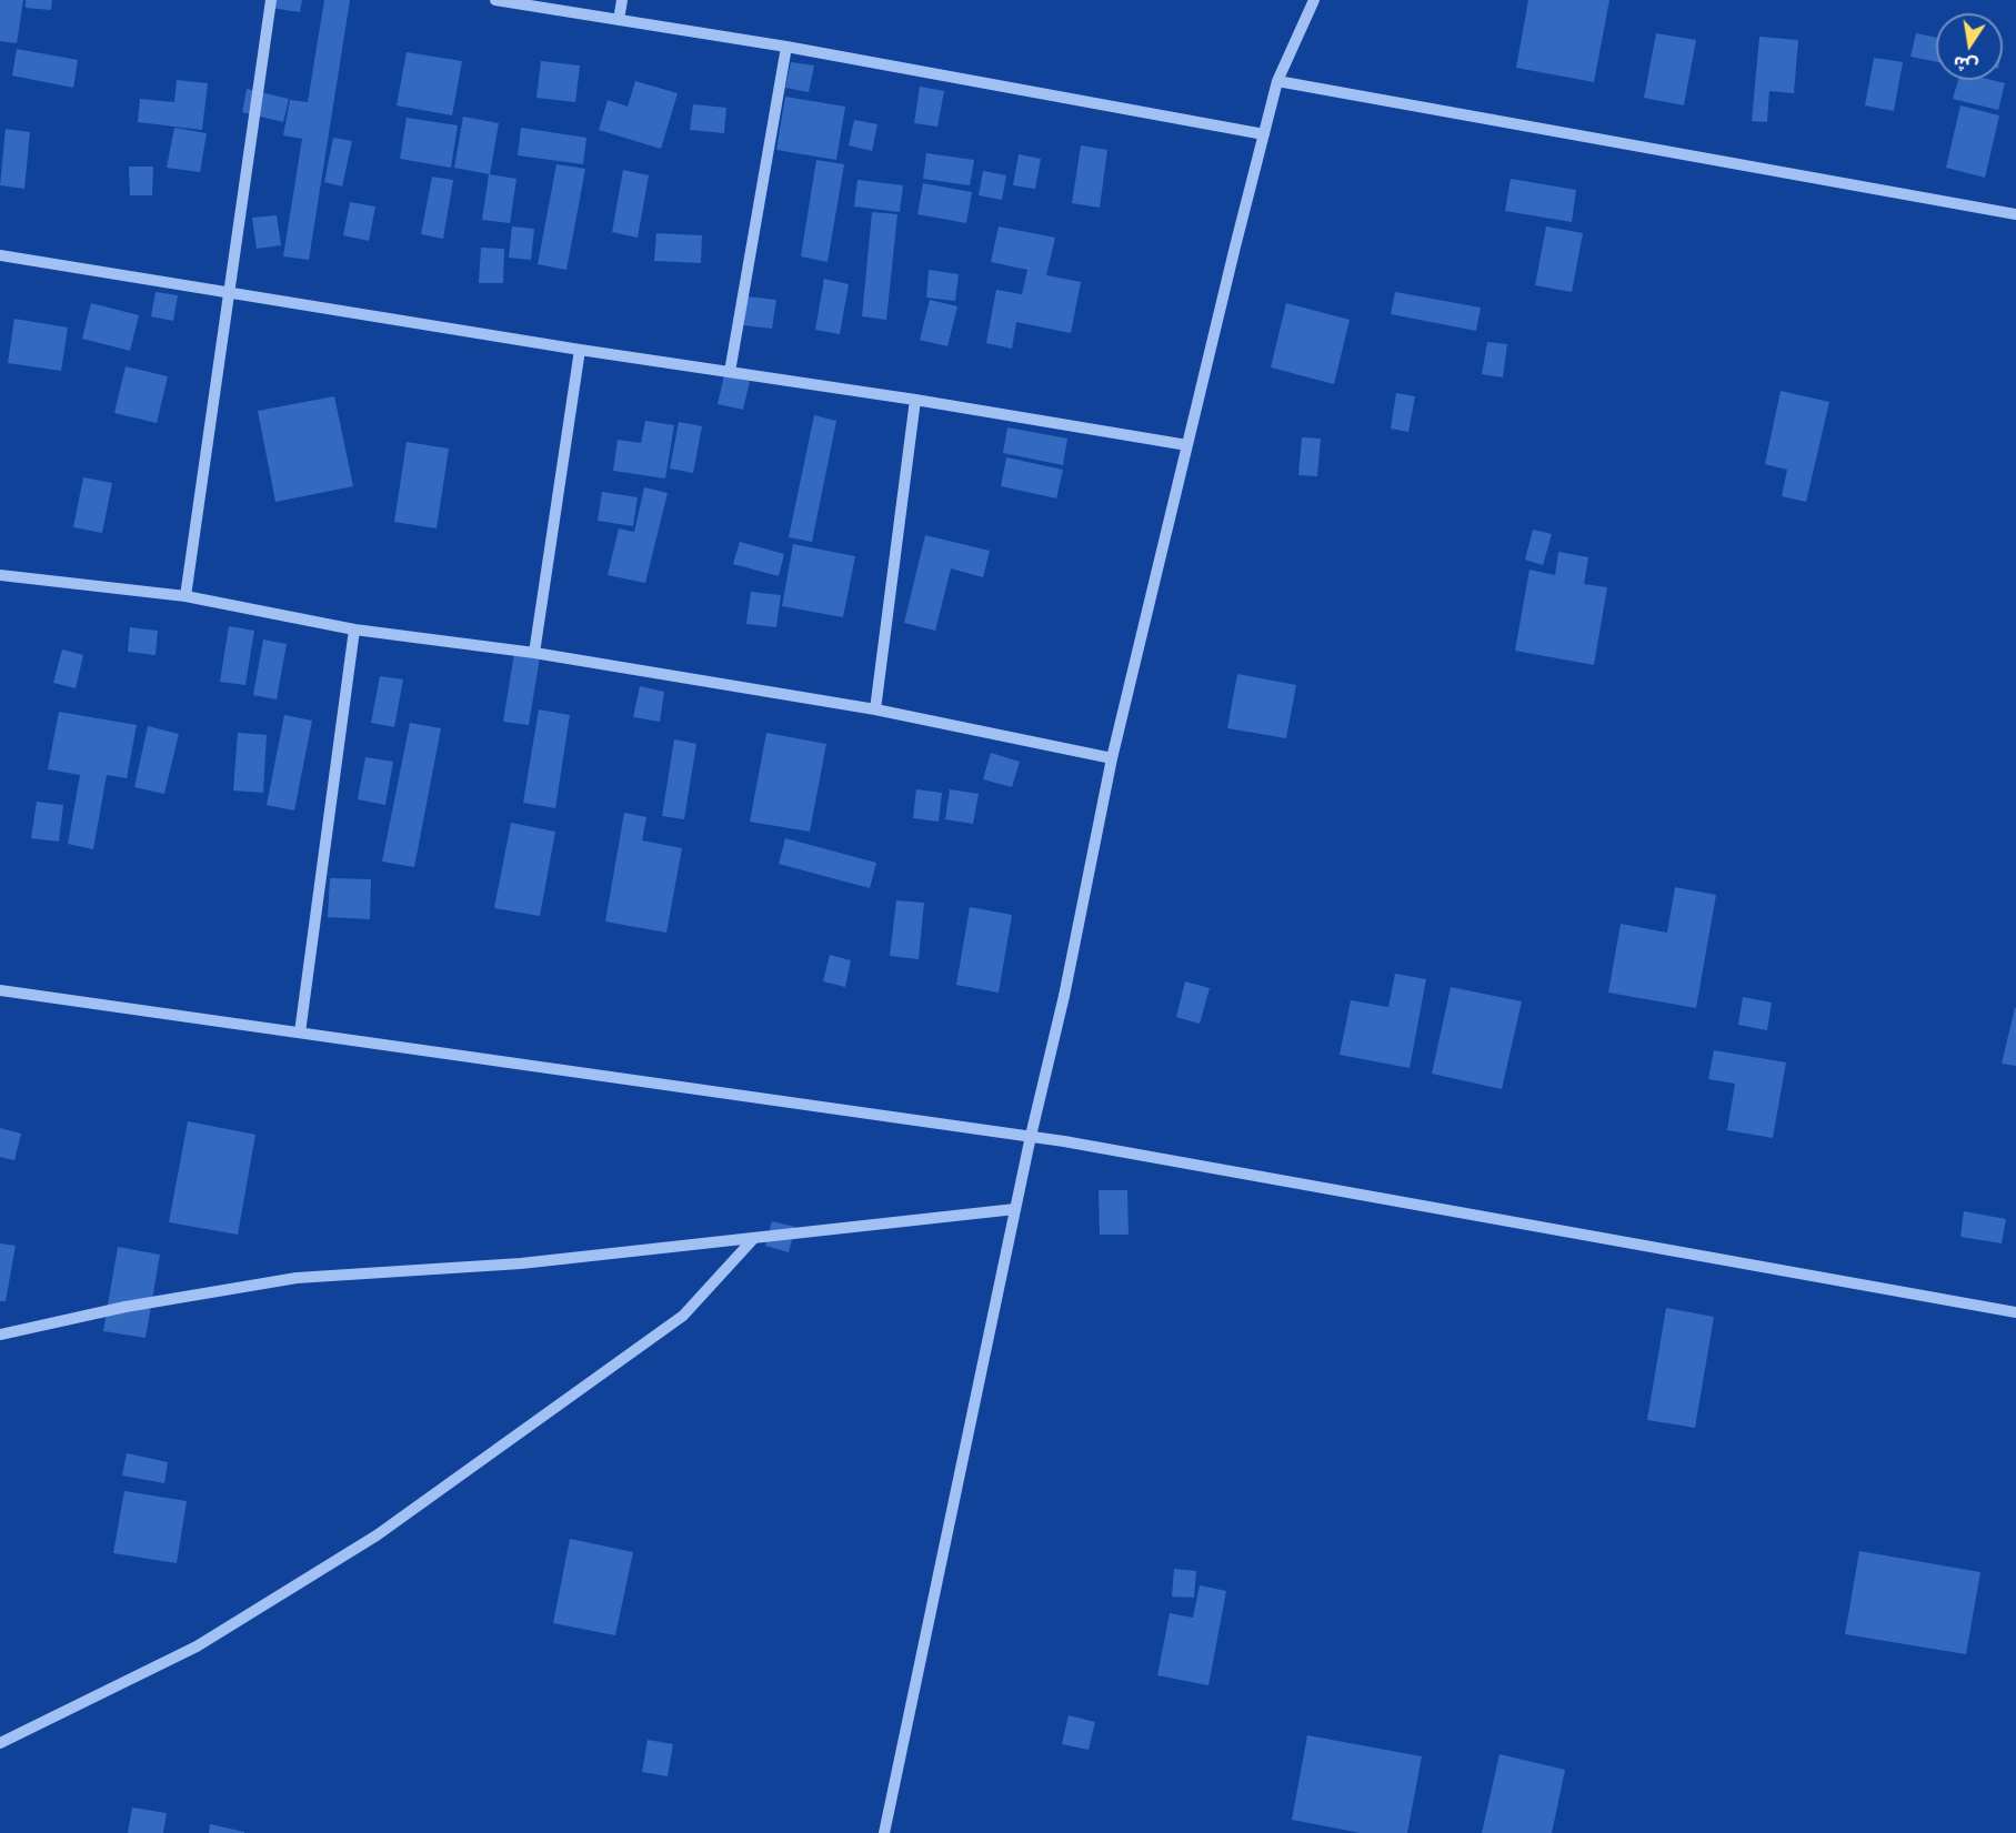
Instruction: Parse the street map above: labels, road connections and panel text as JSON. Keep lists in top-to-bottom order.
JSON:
{
  "north": "bottom"
}
